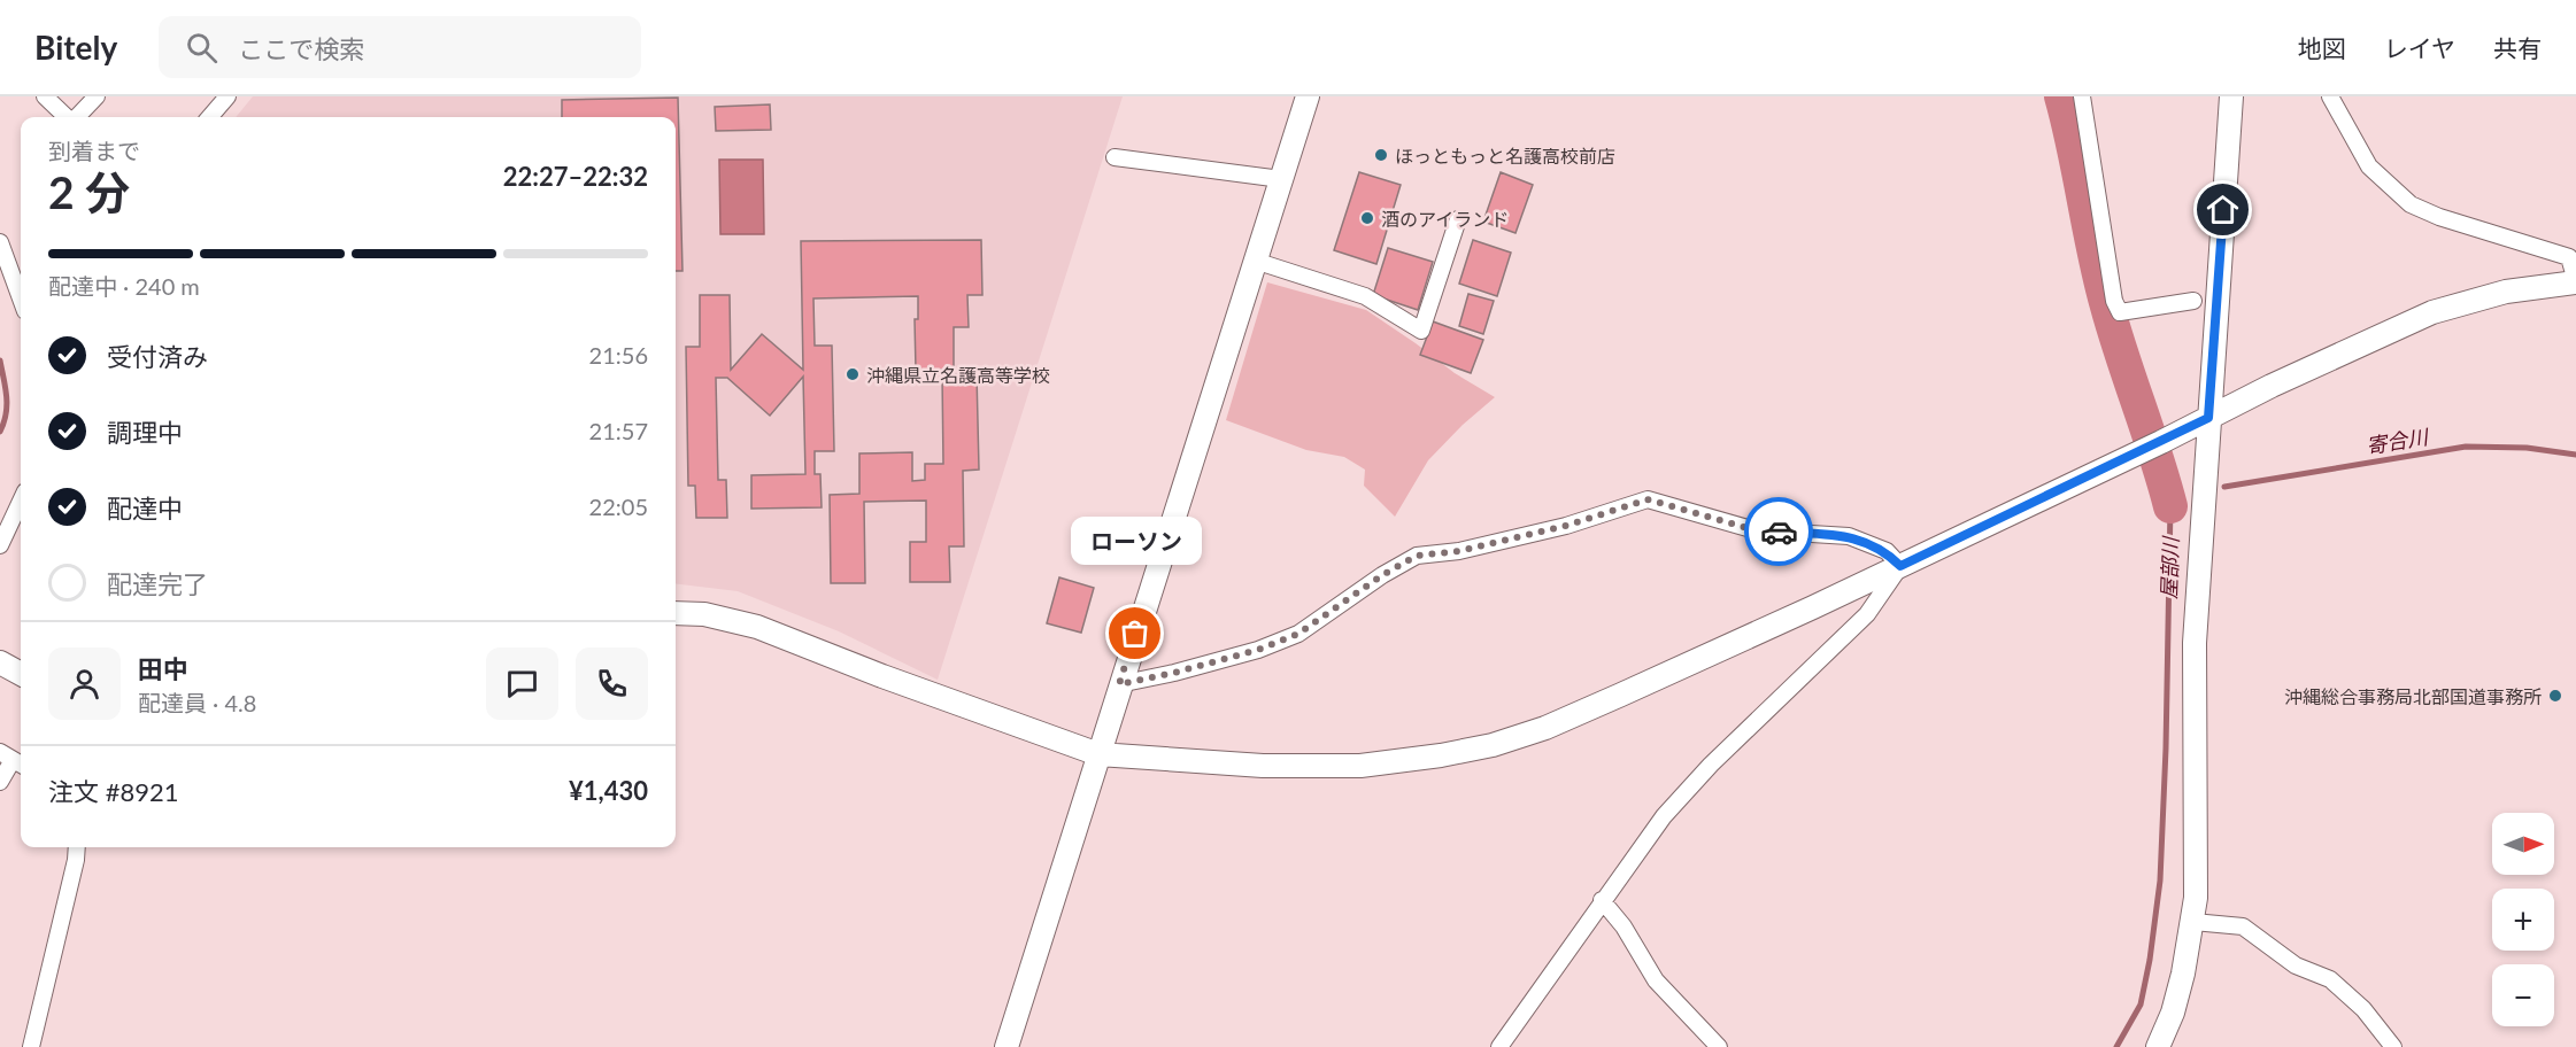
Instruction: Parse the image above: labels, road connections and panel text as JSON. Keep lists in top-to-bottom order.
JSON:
{
  "water": ["寄合川", "屋部川"],
  "places": [
    "ほっともっと名護高校前店",
    "酒のアイランド",
    "沖縄県立名護高等学校",
    "ローソン",
    "沖縄総合事務局北部国道事務所"
  ],
  "north": "right",
  "page": {
    "header": "Bitely",
    "search": "ここで検索",
    "nav": ["地図", "レイヤ", "共有"],
    "heading": ["2 分", "到着まで", "22:27–22:32"],
    "panel": [
      "田中",
      "配達員 · 4.8",
      "注文 #8921",
      "¥1,430"
    ],
    "bar": "配達中 · 240 m",
    "list": [
      ["受付済み", "21:56"],
      ["調理中", "21:57"],
      ["配達中", "22:05"],
      "配達完了"
    ],
    "bubble": "ローソン",
    "map_buttons": ["+", "−"]
  }
}
